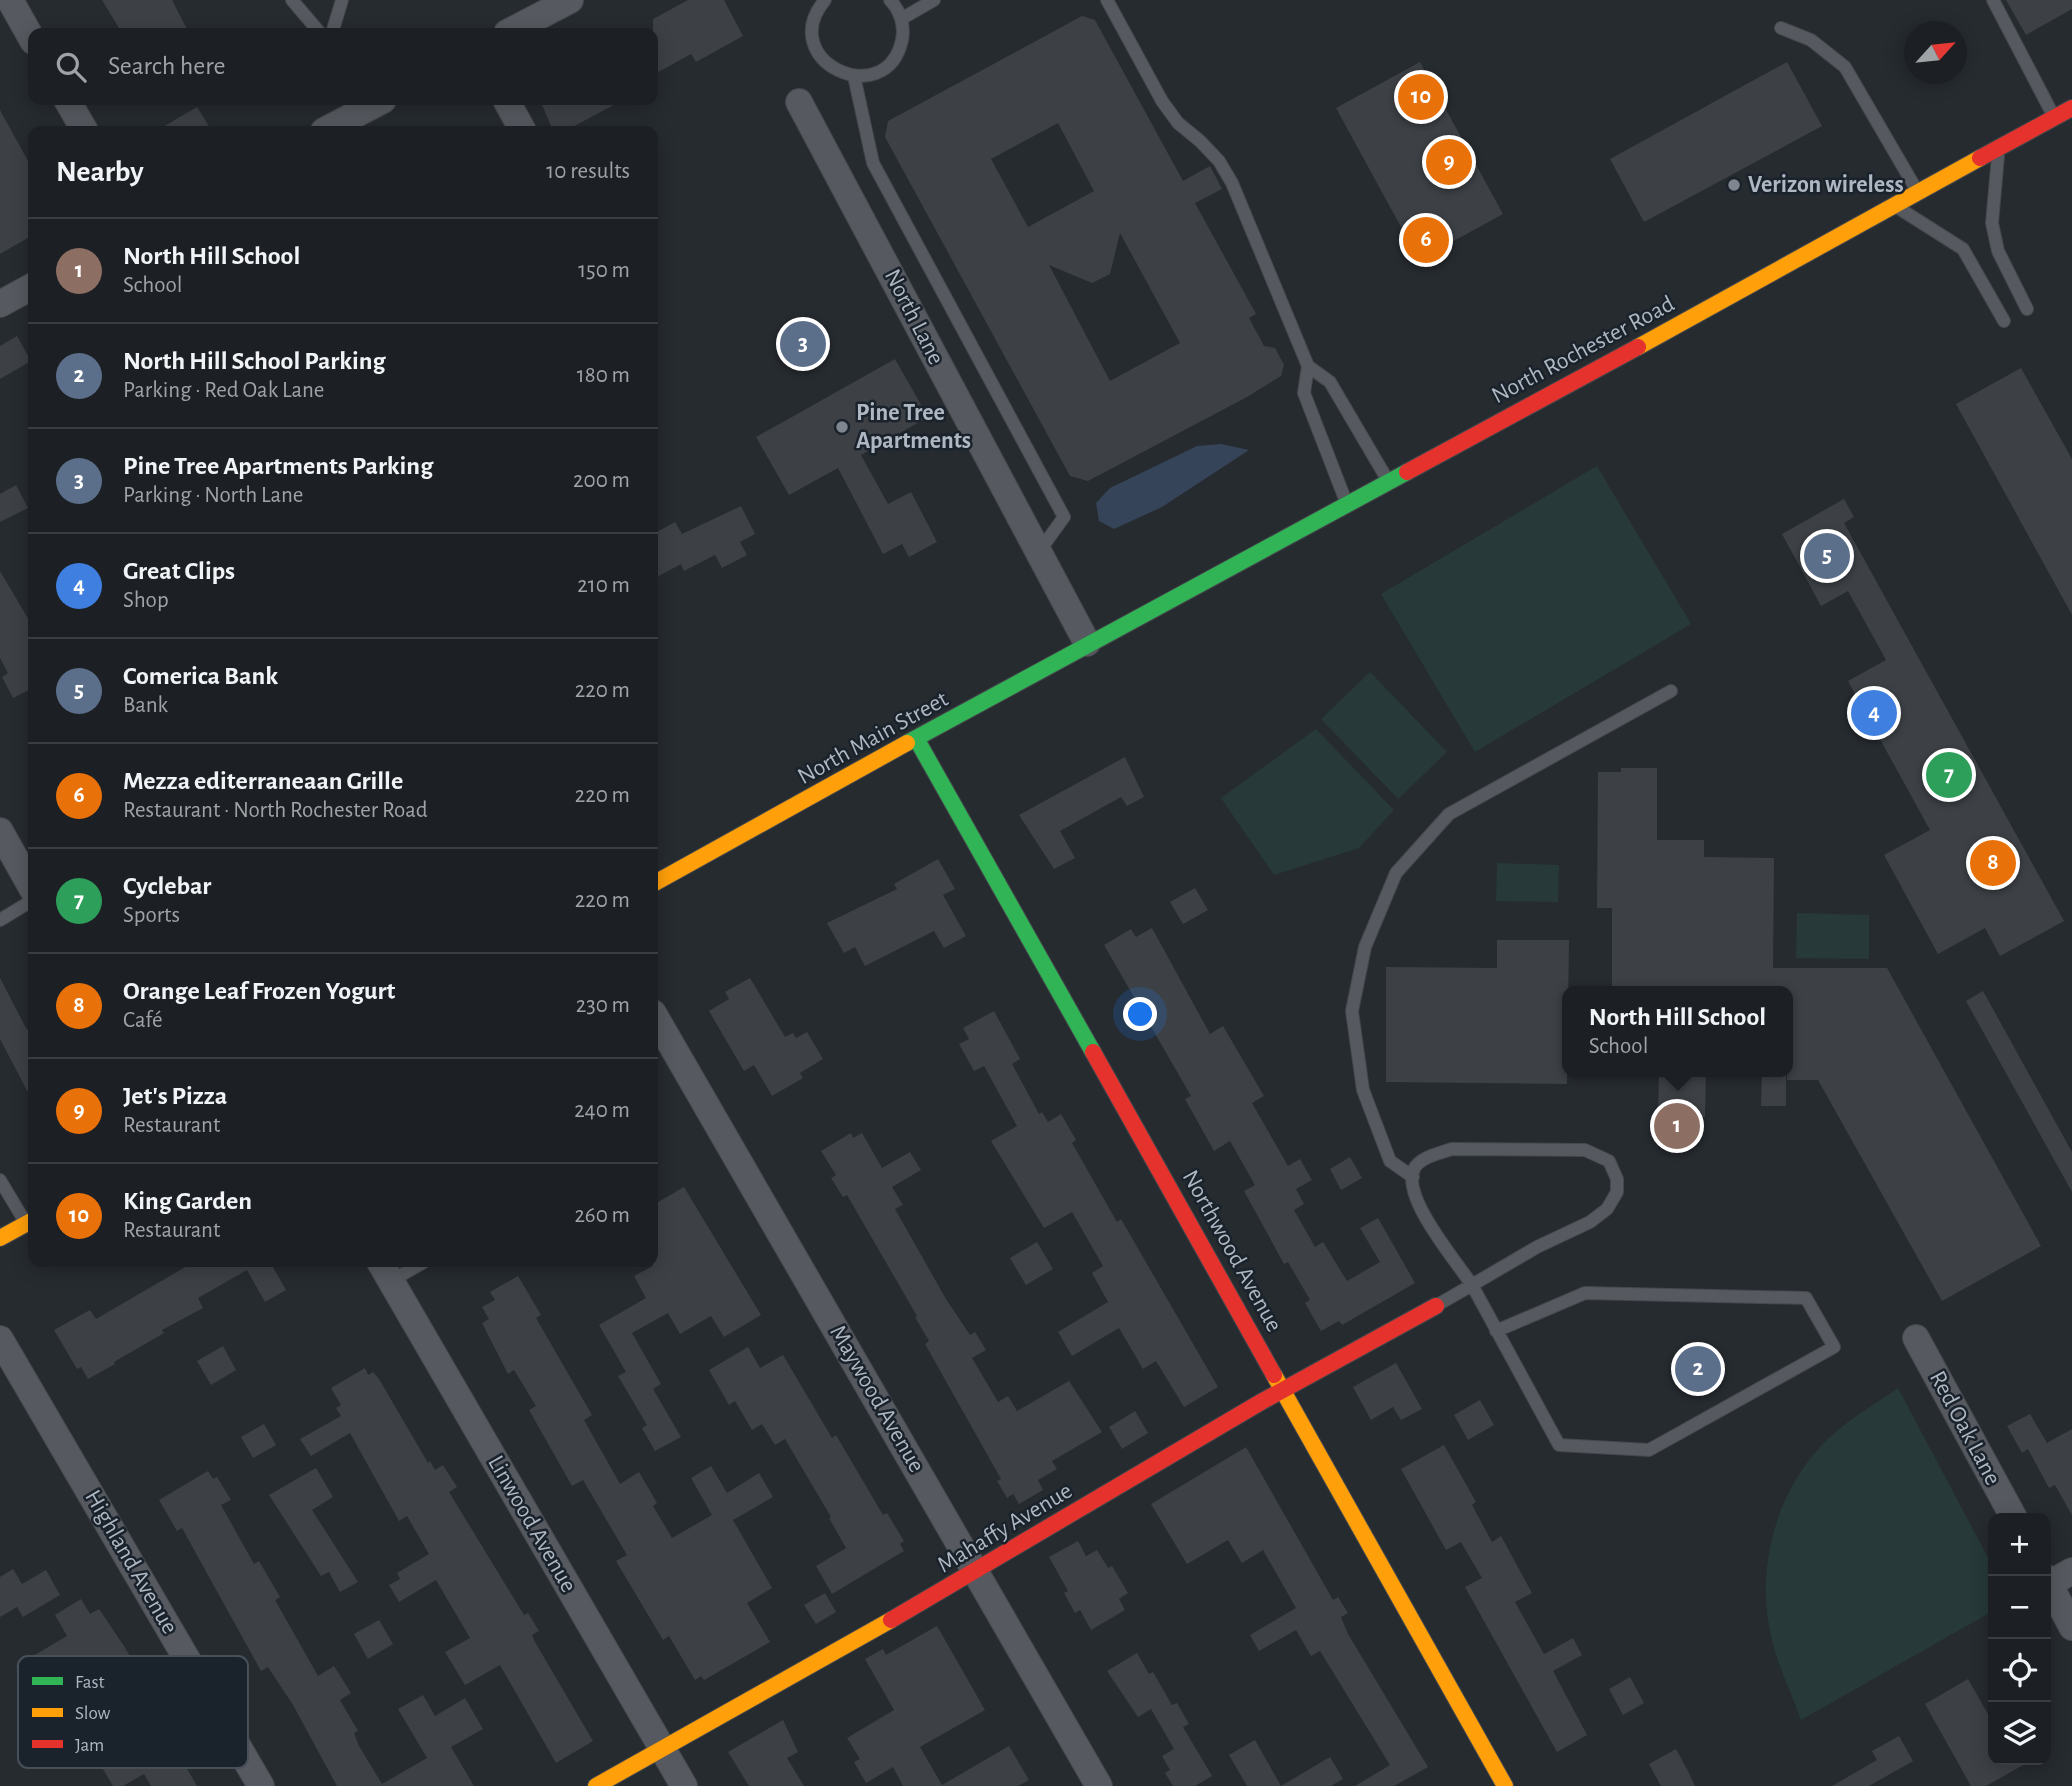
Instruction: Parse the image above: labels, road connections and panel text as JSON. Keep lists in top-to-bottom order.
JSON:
{
  "streets": {
    "street": [
      "North Lane",
      "North Rochester Road",
      "North Main Street",
      "Northwood Avenue",
      "Maywood Avenue",
      "Red Oak Lane",
      "Linwood Avenue",
      "Mahaffy Avenue",
      "Highland Avenue"
    ]
  },
  "crossings": [
    ["North Lane", "North Main Street"],
    ["North Rochester Road", "North Main Street"],
    ["North Main Street", "Northwood Avenue"],
    ["Northwood Avenue", "Mahaffy Avenue"],
    ["Maywood Avenue", "Mahaffy Avenue"],
    ["Linwood Avenue", "Mahaffy Avenue"]
  ],
  "places": ["Verizon wireless", "Pine Tree Apartments"],
  "legend": ["Fast", "Slow", "Jam"],
  "north": "top right",
  "page": {
    "search": "Search here",
    "pins": [
      "10",
      "9",
      "6",
      "3",
      "5",
      "4",
      "7",
      "8",
      "1",
      "2"
    ],
    "heading": ["Nearby", "10 results"],
    "list": [
      {
        "mark": "1",
        "name": "North Hill School",
        "note": "School",
        "value": "150 m"
      },
      {
        "mark": "2",
        "name": "North Hill School Parking",
        "note": "Parking · Red Oak Lane",
        "value": "180 m"
      },
      {
        "mark": "3",
        "name": "Pine Tree Apartments Parking",
        "note": "Parking · North Lane",
        "value": "200 m"
      },
      {
        "mark": "4",
        "name": "Great Clips",
        "note": "Shop",
        "value": "210 m"
      },
      {
        "mark": "5",
        "name": "Comerica Bank",
        "note": "Bank",
        "value": "220 m"
      },
      {
        "mark": "6",
        "name": "Mezza editerraneaan Grille",
        "note": "Restaurant · North Rochester Road",
        "value": "220 m"
      },
      {
        "mark": "7",
        "name": "Cyclebar",
        "note": "Sports",
        "value": "220 m"
      },
      {
        "mark": "8",
        "name": "Orange Leaf Frozen Yogurt",
        "note": "Café",
        "value": "230 m"
      },
      {
        "mark": "9",
        "name": "Jet's Pizza",
        "note": "Restaurant",
        "value": "240 m"
      },
      {
        "mark": "10",
        "name": "King Garden",
        "note": "Restaurant",
        "value": "260 m"
      }
    ],
    "popup": ["North Hill School", "School"],
    "map_buttons": ["+", "−"]
  }
}
